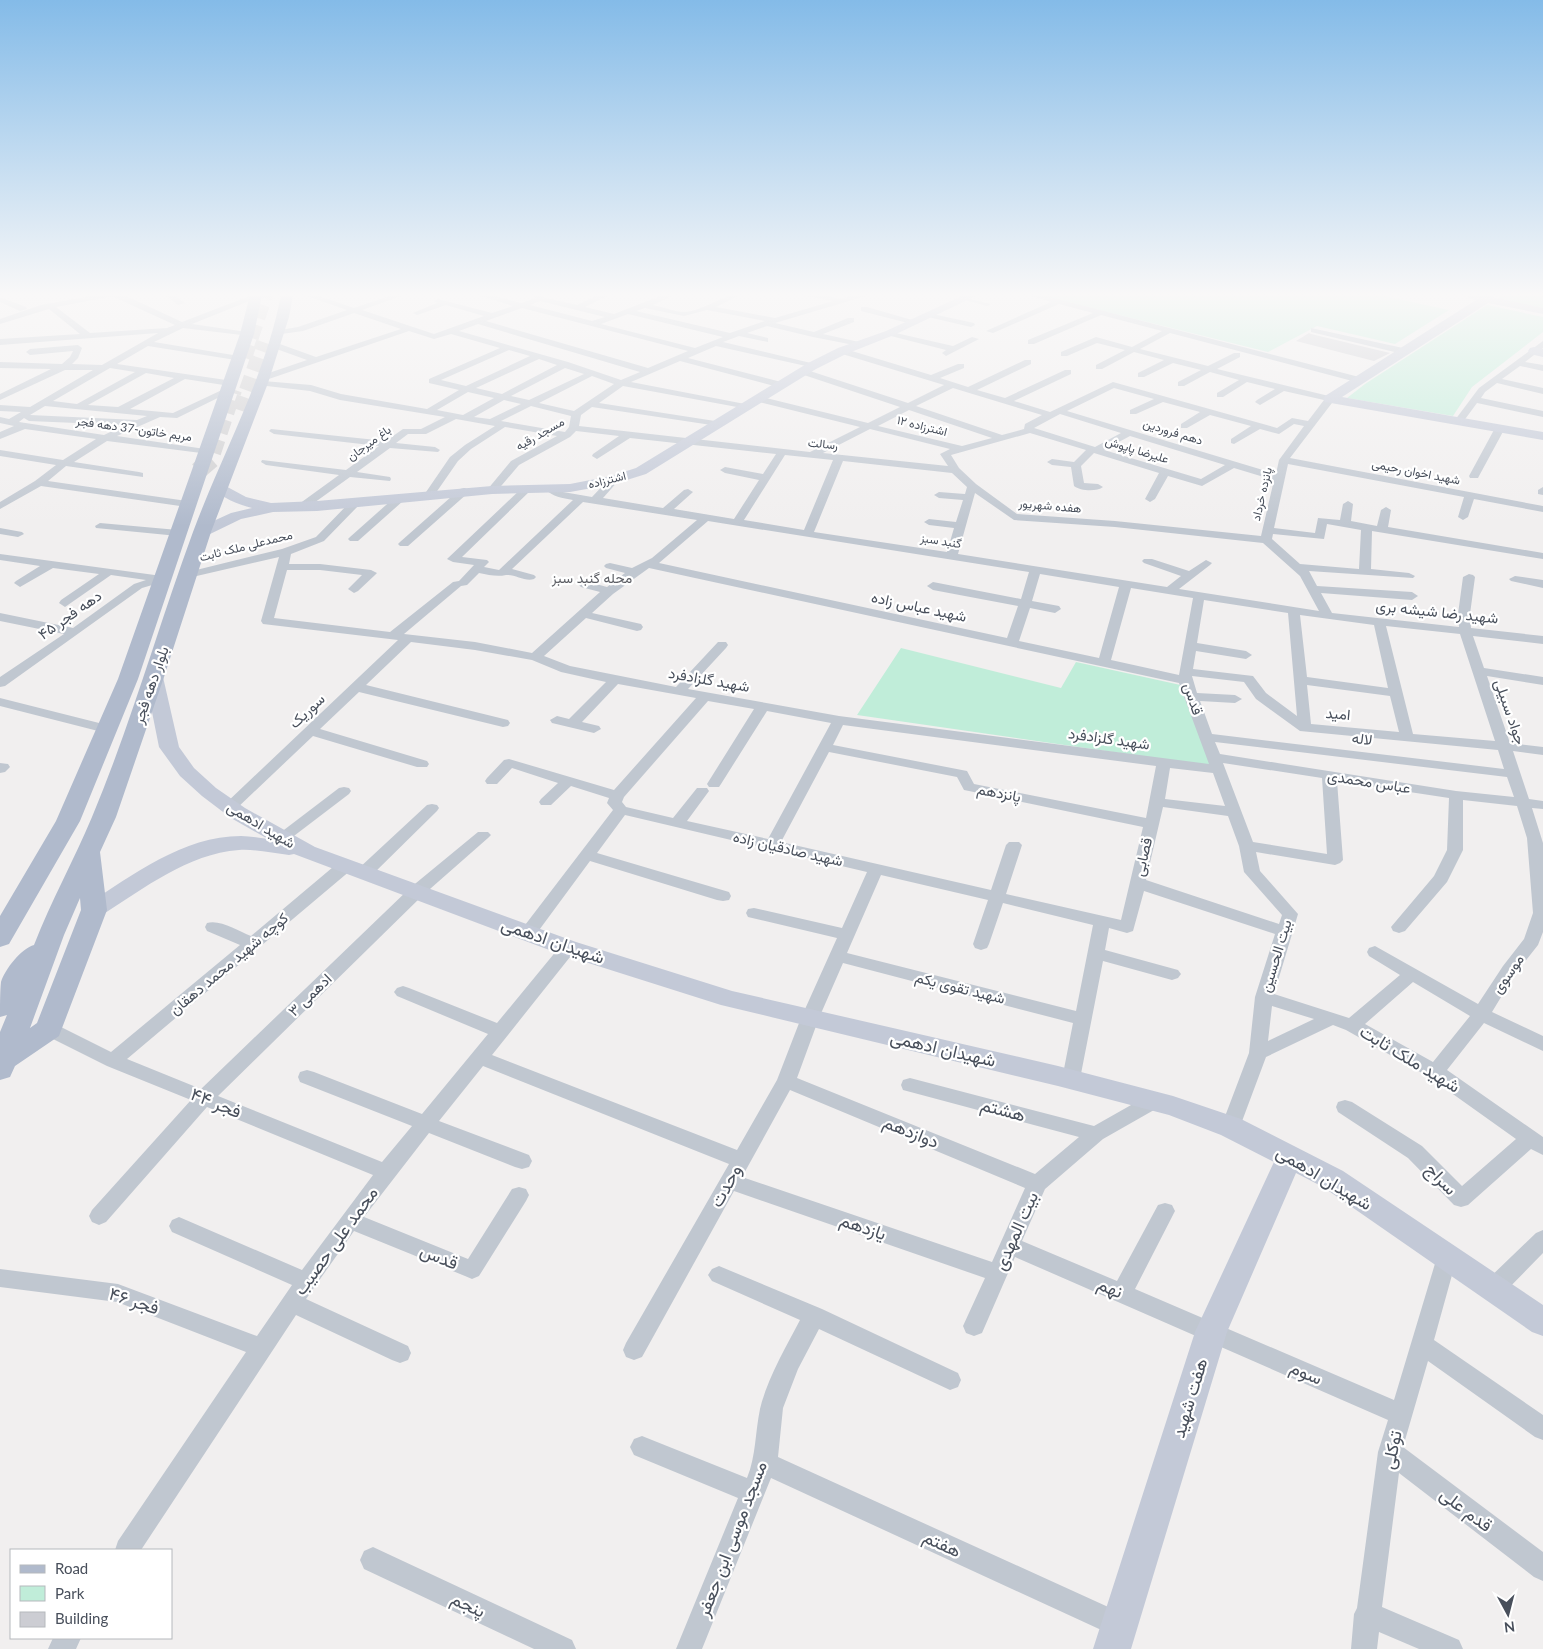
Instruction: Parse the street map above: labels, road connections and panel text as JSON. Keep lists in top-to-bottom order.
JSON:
{
  "streets": {
    "main road": ["بلوار دهه فجر"],
    "street": [
      "اشترزاده ۱۲",
      "مریم خاتون-37 دهه فجر",
      "دهم فروردین",
      "مسجد رقیه",
      "باغ میرجان",
      "رسالت",
      "علیرضا پاپوش",
      "شهید اخوان رحیمی",
      "اشترزاده",
      "پانزده خرداد",
      "هفده شهریور",
      "گنبد سبز",
      "محمدعلی ملک ثابت",
      "شهید عباس زاده",
      "شهید رضا شیشه بری",
      "دهه فجر ۴۵",
      "شهید گلزادفرد",
      "قدس",
      "سوریک",
      "جواد سبیلی",
      "امید",
      "لاله",
      "عباس محمدی",
      "پانزدهم",
      "شهید ادهمی",
      "شهید صادقیان زاده",
      "قصابی",
      "شهیدان ادهمی",
      "بیت الحسین",
      "کوچه شهید محمد دهقان",
      "موسوی",
      "شهید تقوی یکم",
      "ادهمی ۳",
      "شهید ملک ثابت",
      "فجر ۴۴",
      "هشتم",
      "دوازدهم",
      "سراج",
      "وحدت",
      "یازدهم",
      "بیت المهدی",
      "محمد علی حصیب",
      "نهم",
      "فجر ۴۶",
      "سوم",
      "هفت شهید",
      "توکلی",
      "قدم علی",
      "مسجد موسی ابن جعفر",
      "هفتم",
      "پنجم"
    ]
  },
  "crossings": [
    ["اشترزاده ۱۲", "اشترزاده"],
    ["مریم خاتون-37 دهه فجر", "بلوار دهه فجر"],
    ["دهم فروردین", "علیرضا پاپوش"],
    ["دهم فروردین", "پانزده خرداد"],
    ["مسجد رقیه", "رسالت"],
    ["مسجد رقیه", "اشترزاده"],
    ["باغ میرجان", "رسالت"],
    ["باغ میرجان", "اشترزاده"],
    ["رسالت", "اشترزاده"],
    ["رسالت", "هفده شهریور"],
    ["رسالت", "بلوار دهه فجر"],
    ["شهید اخوان رحیمی", "پانزده خرداد"],
    ["اشترزاده", "گنبد سبز"],
    ["اشترزاده", "محمدعلی ملک ثابت"],
    ["اشترزاده", "بلوار دهه فجر"],
    ["پانزده خرداد", "هفده شهریور"],
    ["پانزده خرداد", "گنبد سبز"],
    ["پانزده خرداد", "شهید رضا شیشه بری"],
    ["گنبد سبز", "شهید رضا شیشه بری"],
    ["گنبد سبز", "قدس"],
    ["محمدعلی ملک ثابت", "شهید گلزادفرد"],
    ["محمدعلی ملک ثابت", "بلوار دهه فجر"],
    ["شهید عباس زاده", "قدس"],
    ["شهید عباس زاده", "امید"],
    ["شهید رضا شیشه بری", "جواد سبیلی"],
    ["دهه فجر ۴۵", "بلوار دهه فجر"],
    ["شهید گلزادفرد", "قدس"],
    ["شهید گلزادفرد", "سوریک"],
    ["شهید گلزادفرد", "عباس محمدی"],
    ["شهید گلزادفرد", "قصابی"],
    ["شهید گلزادفرد", "بیت الحسین"],
    ["بلوار دهه فجر", "شهید ادهمی"],
    ["قدس", "امید"],
    ["قدس", "لاله"],
    ["قدس", "عباس محمدی"],
    ["قدس", "بیت الحسین"],
    ["قدس", "محمد علی حصیب"],
    ["سوریک", "شهید ادهمی"],
    ["جواد سبیلی", "امید"],
    ["جواد سبیلی", "لاله"],
    ["جواد سبیلی", "عباس محمدی"],
    ["جواد سبیلی", "موسوی"],
    ["عباس محمدی", "بیت الحسین"],
    ["عباس محمدی", "موسوی"],
    ["پانزدهم", "قصابی"],
    ["شهید ادهمی", "شهیدان ادهمی"],
    ["شهید صادقیان زاده", "قصابی"],
    ["شهید صادقیان زاده", "وحدت"],
    ["شهیدان ادهمی", "بیت الحسین"],
    ["شهیدان ادهمی", "کوچه شهید محمد دهقان"],
    ["شهیدان ادهمی", "ادهمی ۳"],
    ["شهیدان ادهمی", "وحدت"],
    ["شهیدان ادهمی", "بیت المهدی"],
    ["شهیدان ادهمی", "محمد علی حصیب"],
    ["شهیدان ادهمی", "هفت شهید"],
    ["شهیدان ادهمی", "توکلی"],
    ["بیت الحسین", "شهید ملک ثابت"],
    ["کوچه شهید محمد دهقان", "فجر ۴۴"],
    ["موسوی", "شهید ملک ثابت"],
    ["شهید تقوی یکم", "وحدت"],
    ["ادهمی ۳", "فجر ۴۴"],
    ["شهید ملک ثابت", "سراج"],
    ["فجر ۴۴", "محمد علی حصیب"],
    ["هشتم", "بیت المهدی"],
    ["دوازدهم", "وحدت"],
    ["دوازدهم", "بیت المهدی"],
    ["وحدت", "یازدهم"],
    ["یازدهم", "بیت المهدی"],
    ["بیت المهدی", "نهم"],
    ["محمد علی حصیب", "فجر ۴۶"],
    ["نهم", "سوم"],
    ["نهم", "هفت شهید"],
    ["سوم", "هفت شهید"],
    ["سوم", "توکلی"],
    ["هفت شهید", "هفتم"],
    ["توکلی", "قدم علی"],
    ["مسجد موسی ابن جعفر", "هفتم"]
  ],
  "districts": ["محله گنبد سبز"],
  "legend": ["Road", "Park", "Building"],
  "north": "bottom"
}
